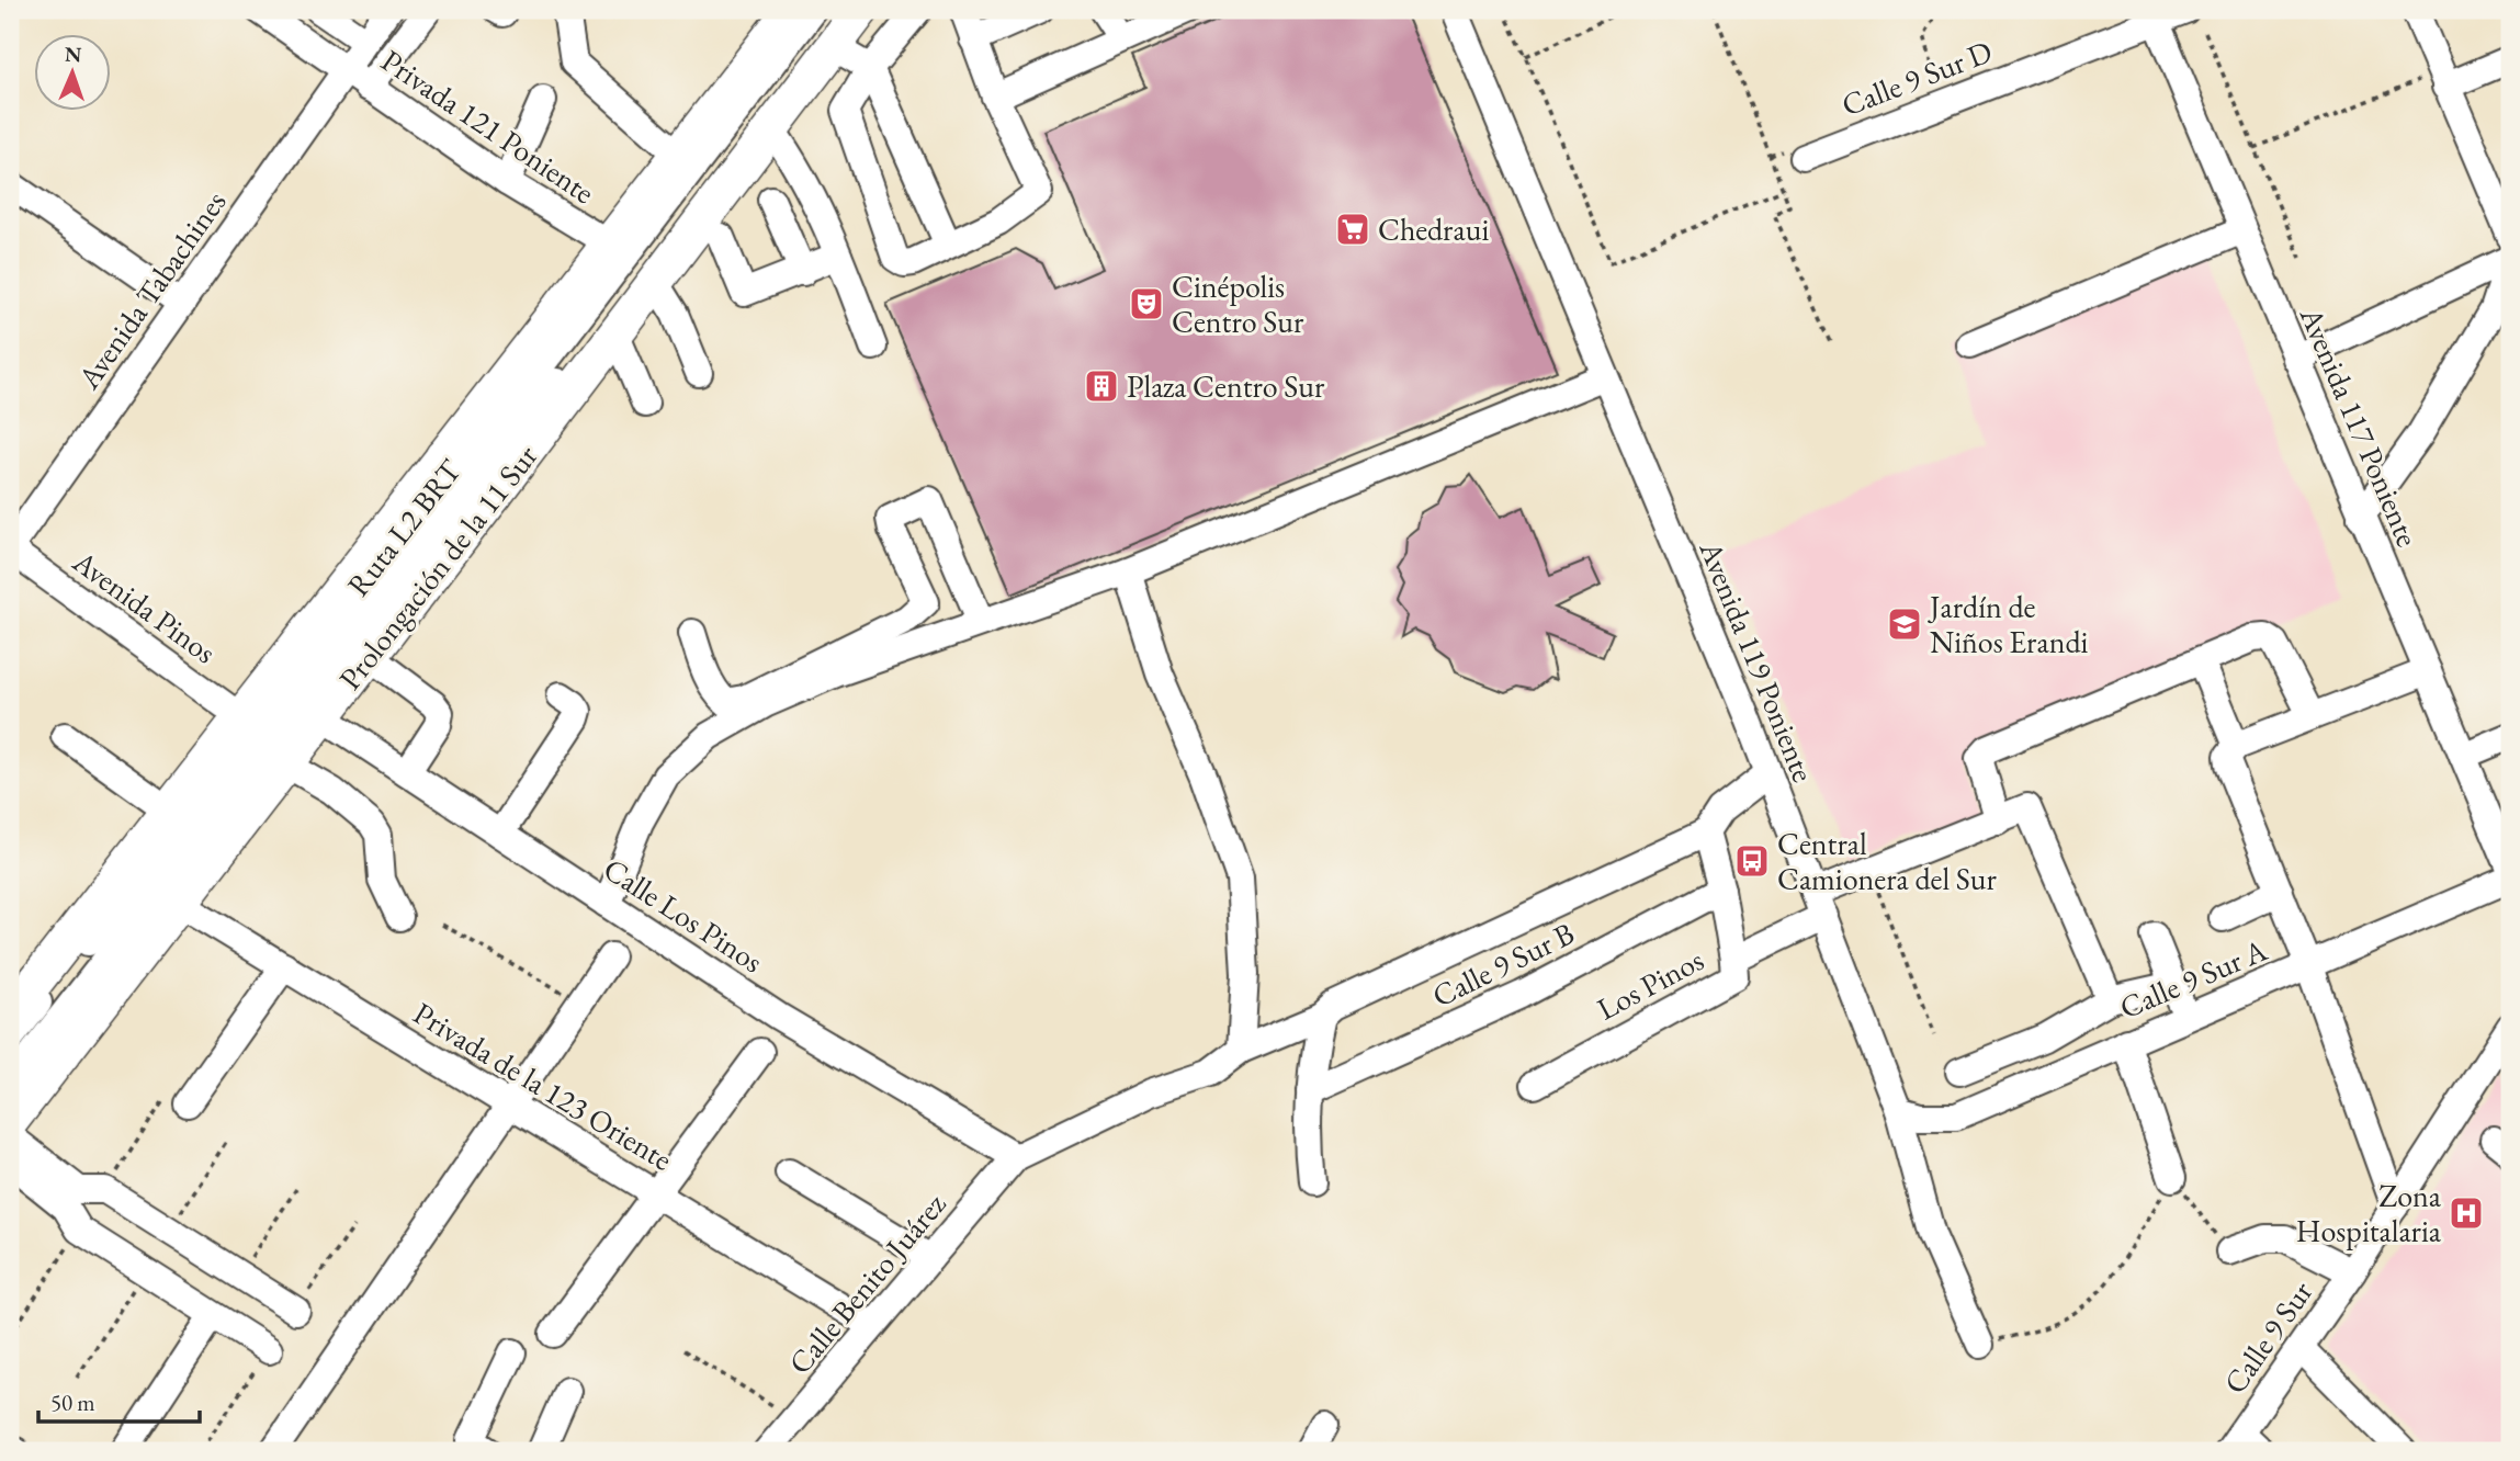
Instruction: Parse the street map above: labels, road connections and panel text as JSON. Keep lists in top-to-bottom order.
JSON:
{
  "streets": {
    "main road": ["Prolongación de la 11 Sur"],
    "street": [
      "Calle 9 Sur D",
      "Privada 121 Poniente",
      "Avenida Tabachines",
      "Avenida 117 Poniente",
      "Ruta L2 BRT",
      "Avenida Pinos",
      "Avenida 119 Poniente",
      "Calle Los Pinos",
      "Calle 9 Sur B",
      "Calle 9 Sur A",
      "Los Pinos",
      "Privada de la 123 Oriente",
      "Calle Benito Juárez",
      "Calle 9 Sur"
    ]
  },
  "crossings": [
    ["Calle 9 Sur D", "Avenida 117 Poniente"],
    ["Privada 121 Poniente", "Avenida Tabachines"],
    ["Privada 121 Poniente", "Prolongación de la 11 Sur"],
    ["Avenida Tabachines", "Avenida Pinos"],
    ["Ruta L2 BRT", "Prolongación de la 11 Sur"],
    ["Prolongación de la 11 Sur", "Avenida Pinos"],
    ["Prolongación de la 11 Sur", "Calle Los Pinos"],
    ["Prolongación de la 11 Sur", "Privada de la 123 Oriente"],
    ["Avenida 119 Poniente", "Calle 9 Sur A"],
    ["Avenida 119 Poniente", "Los Pinos"],
    ["Calle Los Pinos", "Calle Benito Juárez"],
    ["Privada de la 123 Oriente", "Calle Benito Juárez"]
  ],
  "places": {
    "supermarket": ["Chedraui"],
    "theatre": ["Cinépolis Centro Sur"],
    "building": ["Plaza Centro Sur"],
    "school or university": ["Jardín de Niños Erandi"],
    "bus stop": ["Central Camionera del Sur"],
    "hospital": ["Zona Hospitalaria"]
  },
  "scale_bar": "50 m",
  "north": "top"
}
